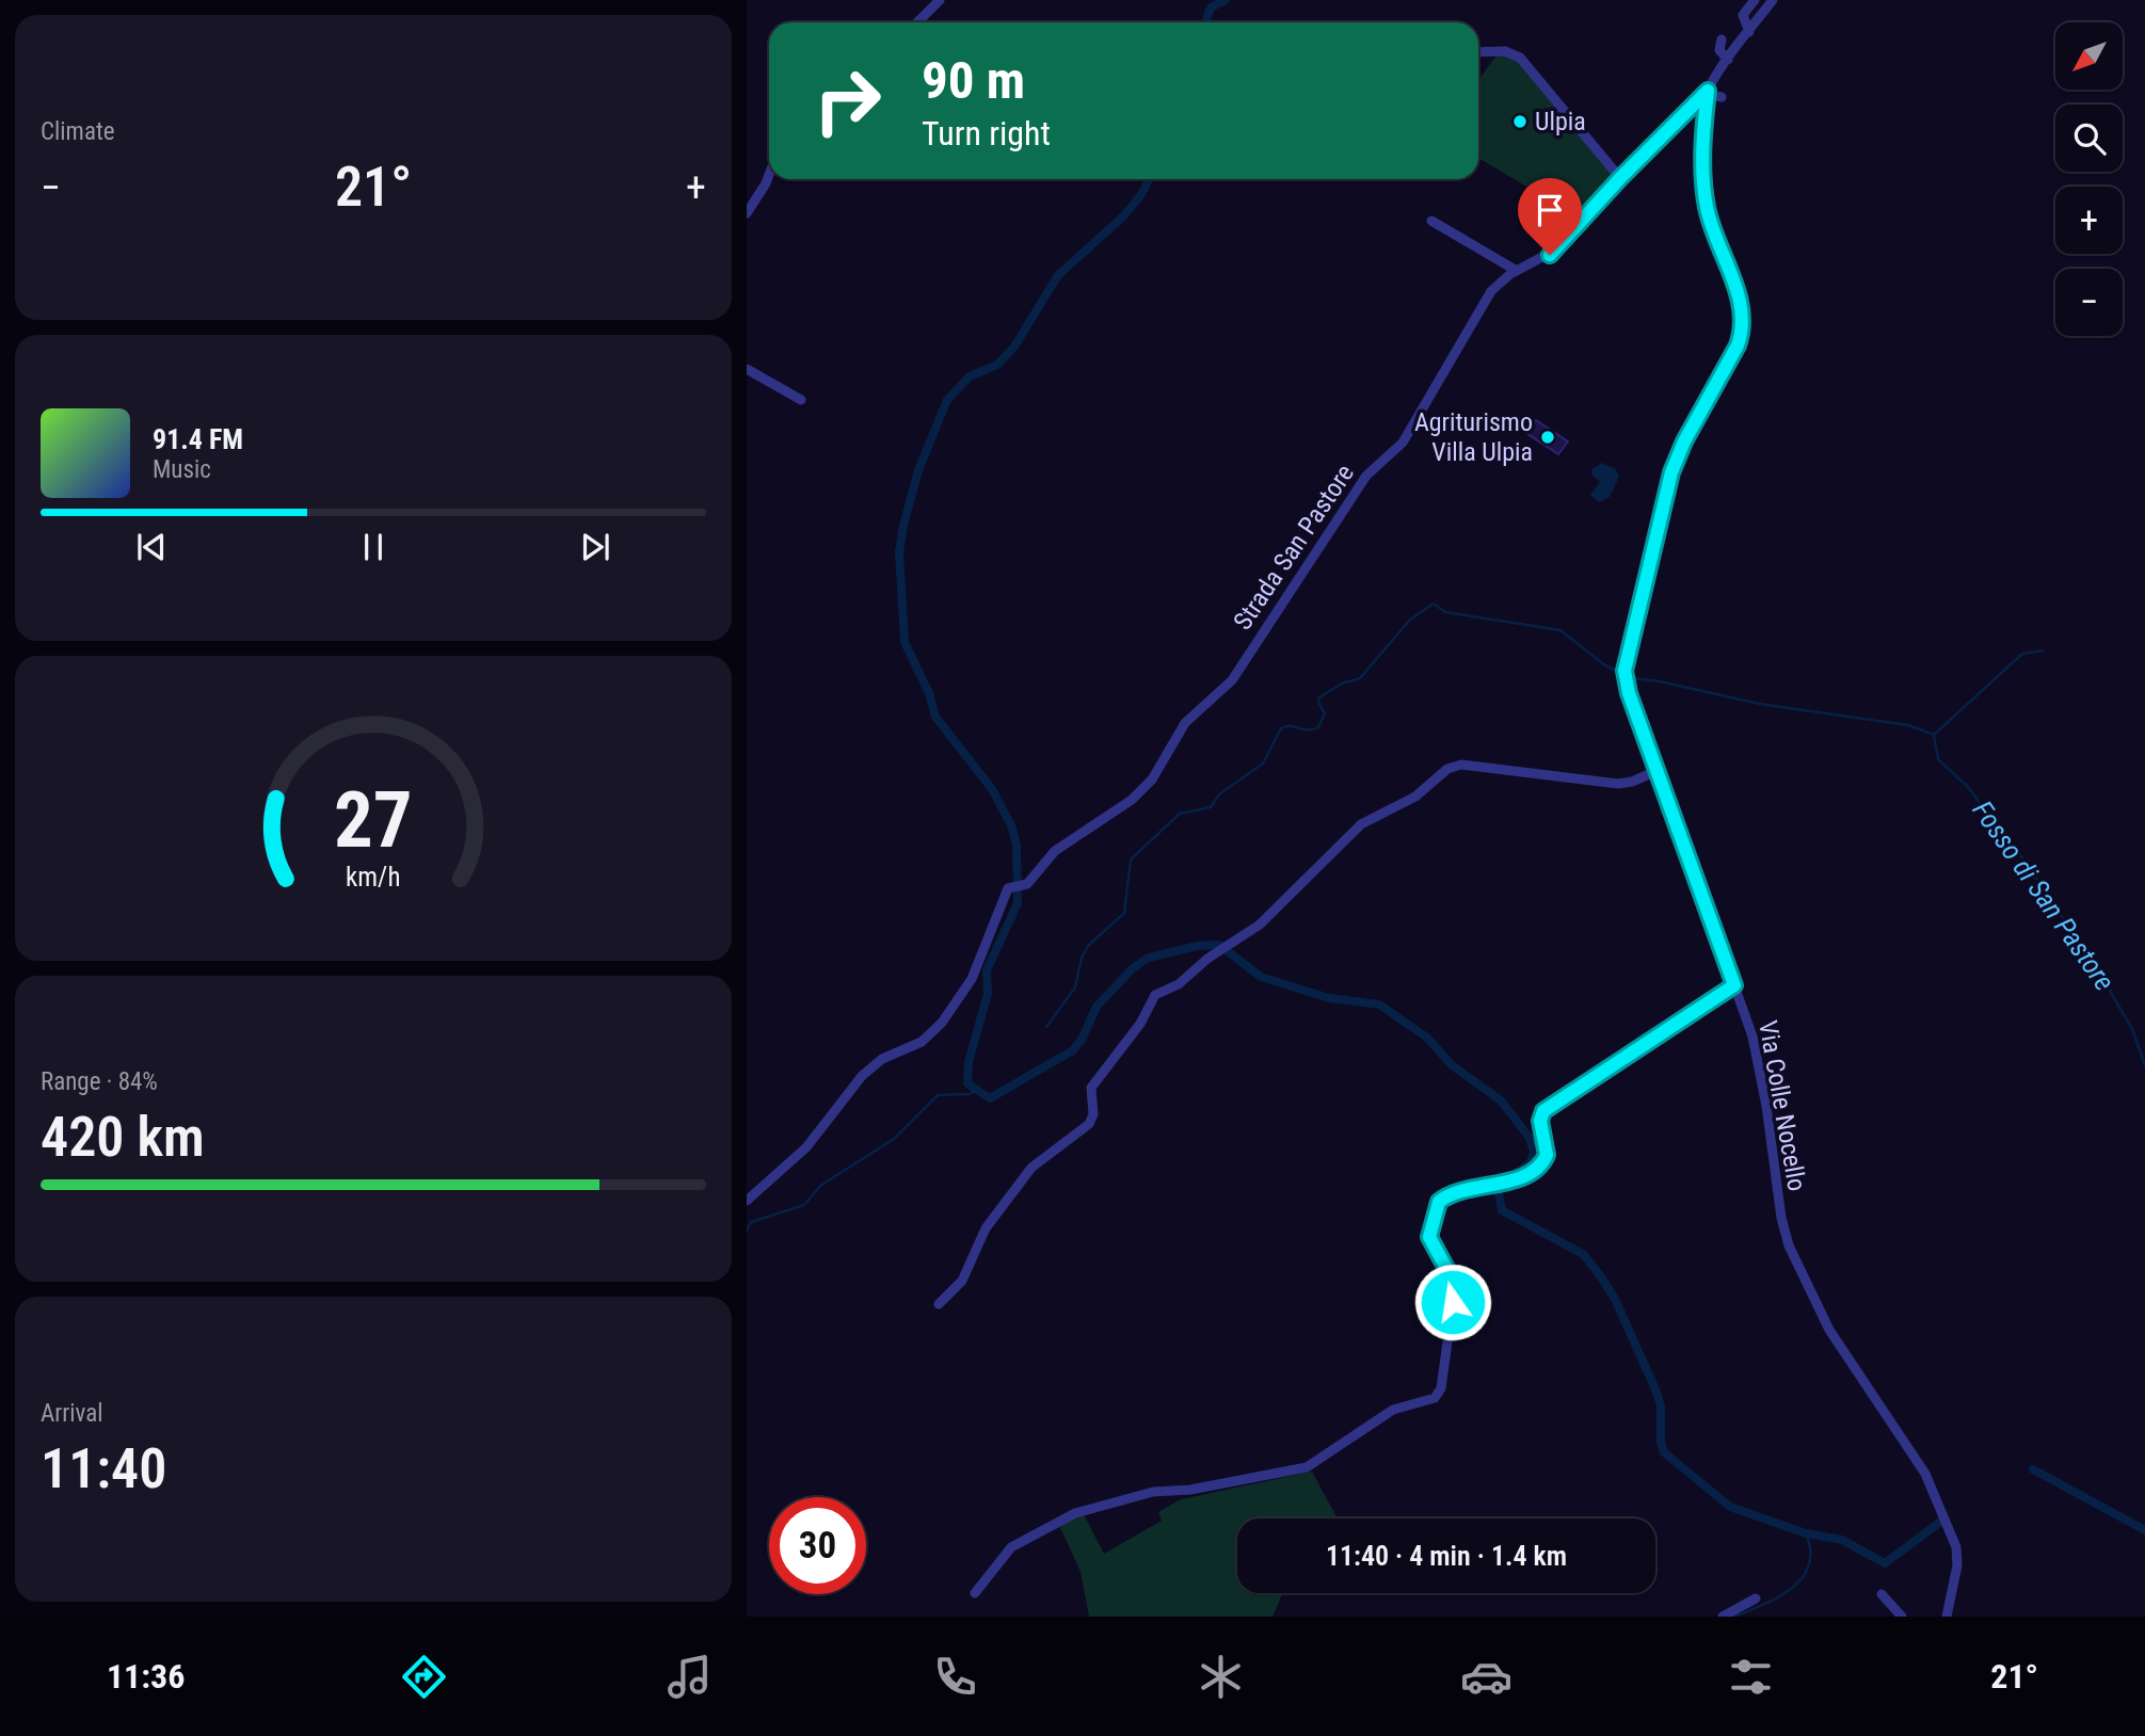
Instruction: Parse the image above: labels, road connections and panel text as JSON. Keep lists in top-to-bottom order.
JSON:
{
  "streets": {
    "street": ["Strada San Pastore", "Via Colle Nocello"]
  },
  "crossings": [
    ["Strada San Pastore", "Via Colle Nocello"]
  ],
  "water": ["Fosso di San Pastore"],
  "places": ["Ulpia", "Agriturismo Villa Ulpia"],
  "north": "bottom left",
  "page": {
    "tile": [
      "Climate",
      ["Range · 84%", "420 km"],
      ["Arrival", "11:40"]
    ],
    "map_buttons": ["+", "−"],
    "turn": ["90 m", "Turn right"],
    "heat": ["−", "21°", "+"],
    "song": ["91.4 FM", "Music"],
    "limit": "30",
    "trip": "11:40 · 4 min · 1.4 km",
    "tabs": ["11:36", "21°"],
    "gauge": ["27", "km/h"]
  }
}
